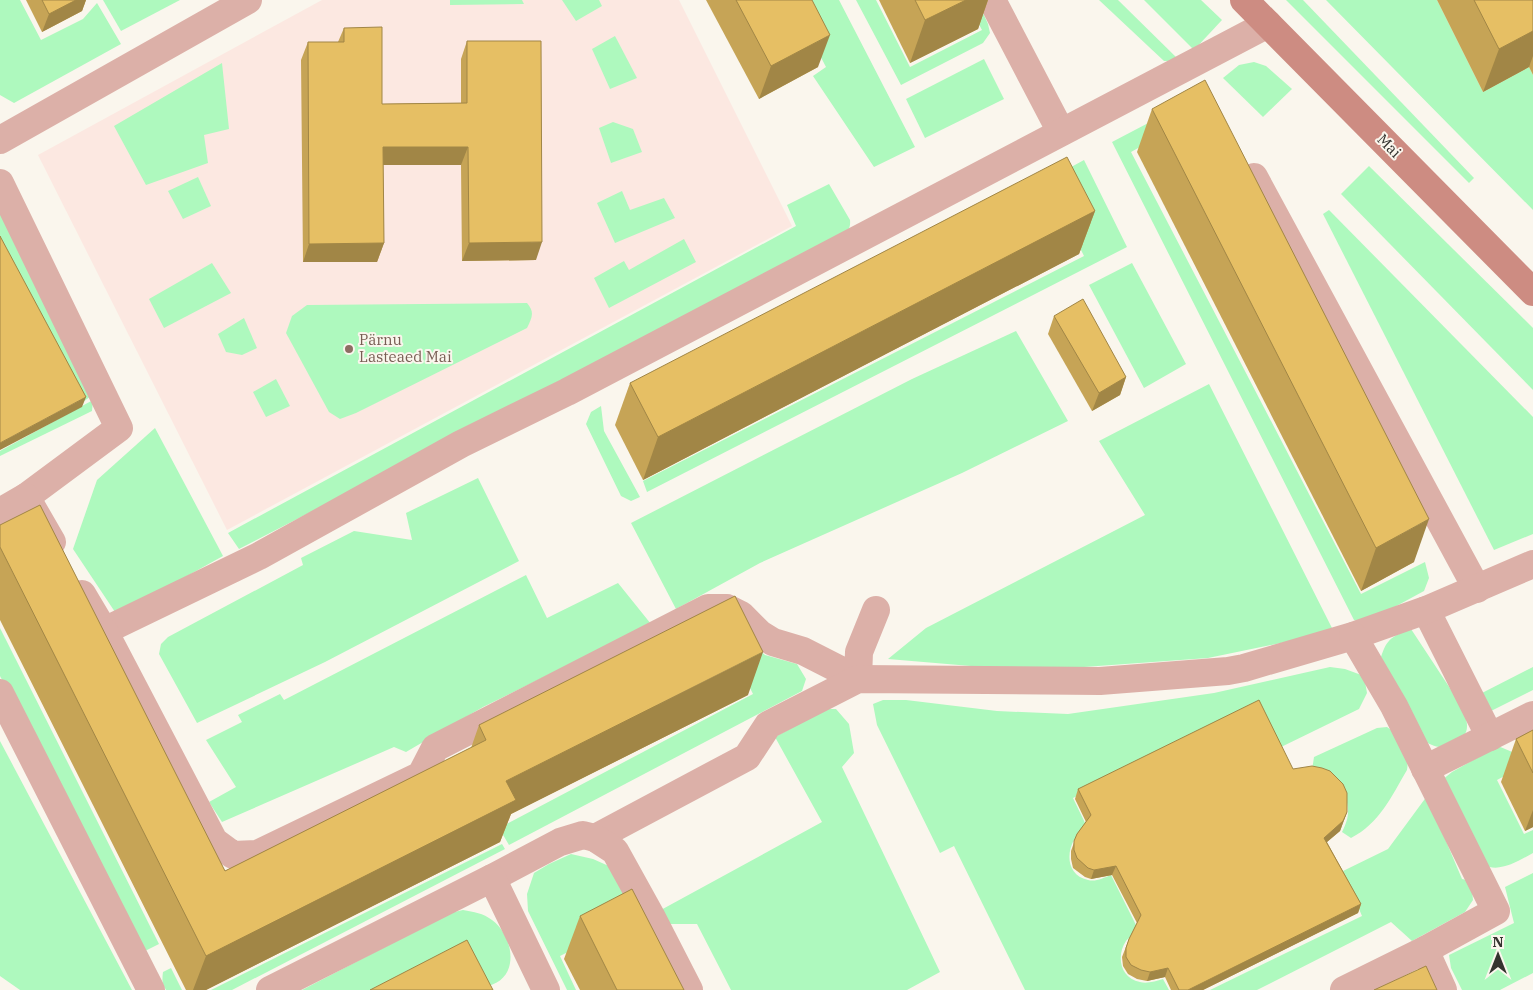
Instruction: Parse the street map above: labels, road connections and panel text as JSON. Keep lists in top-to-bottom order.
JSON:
{
  "streets": {
    "street": ["Mai"]
  },
  "places": ["Pärnu Lasteaed Mai"],
  "north": "top"
}
